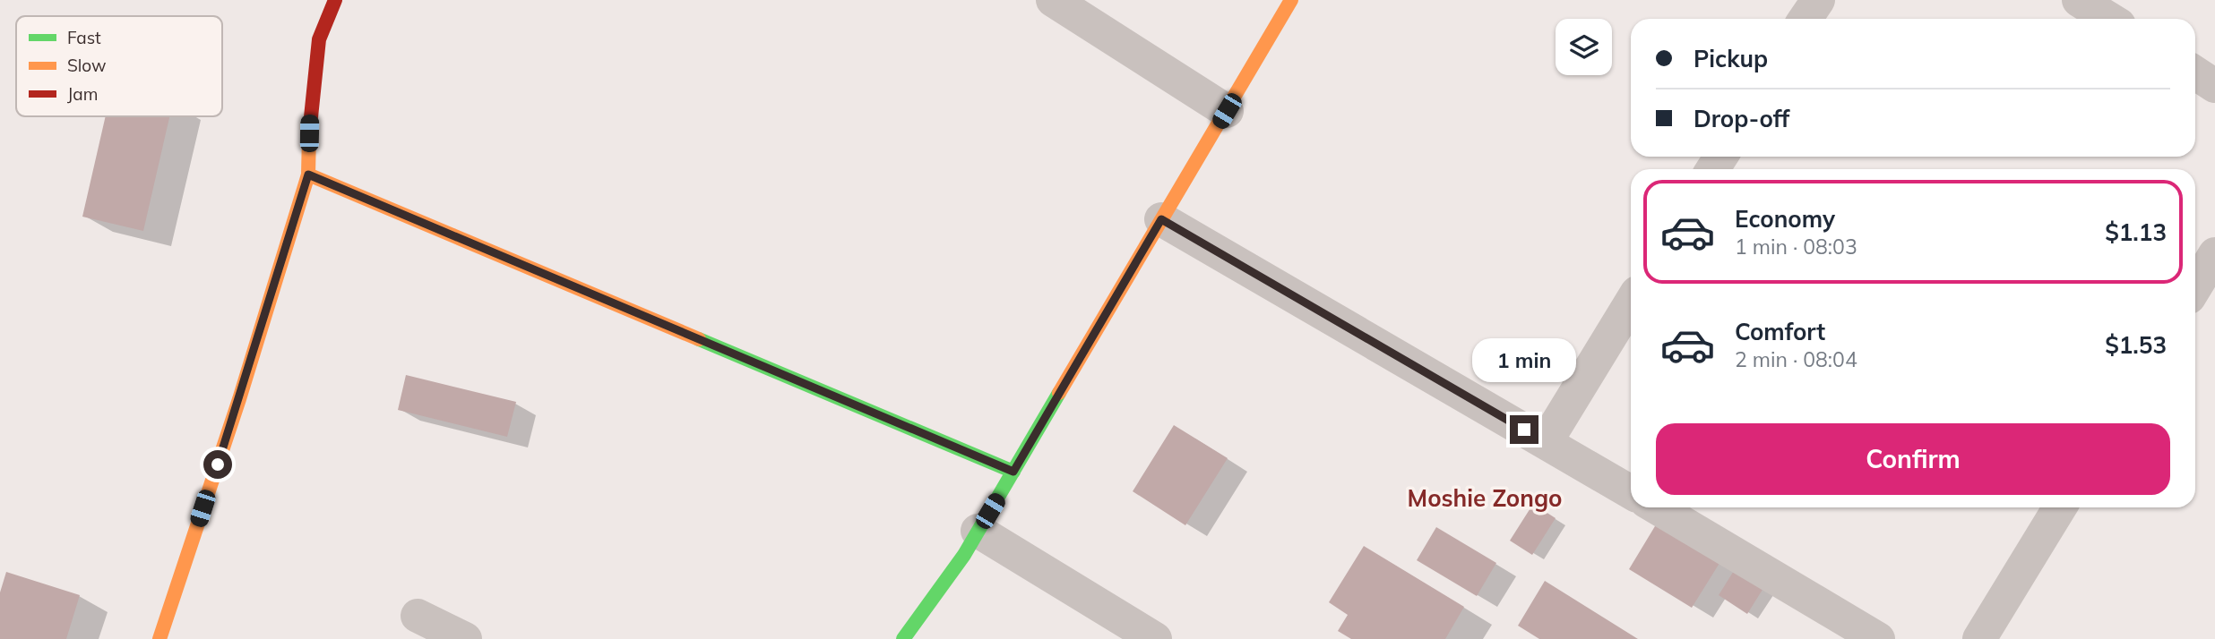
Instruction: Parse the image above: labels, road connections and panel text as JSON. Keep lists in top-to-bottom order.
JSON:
{
  "districts": ["Moshie Zongo"],
  "legend": ["Fast", "Slow", "Jam"],
  "page": {
    "banner": ["Pickup", "Drop-off"],
    "list": [
      {
        "name": "Economy",
        "note": "1 min · 08:03",
        "value": "$1.13"
      },
      {
        "name": "Comfort",
        "note": "2 min · 08:04",
        "value": "$1.53"
      }
    ],
    "bubble": "1 min",
    "buttons": "Confirm"
  }
}
